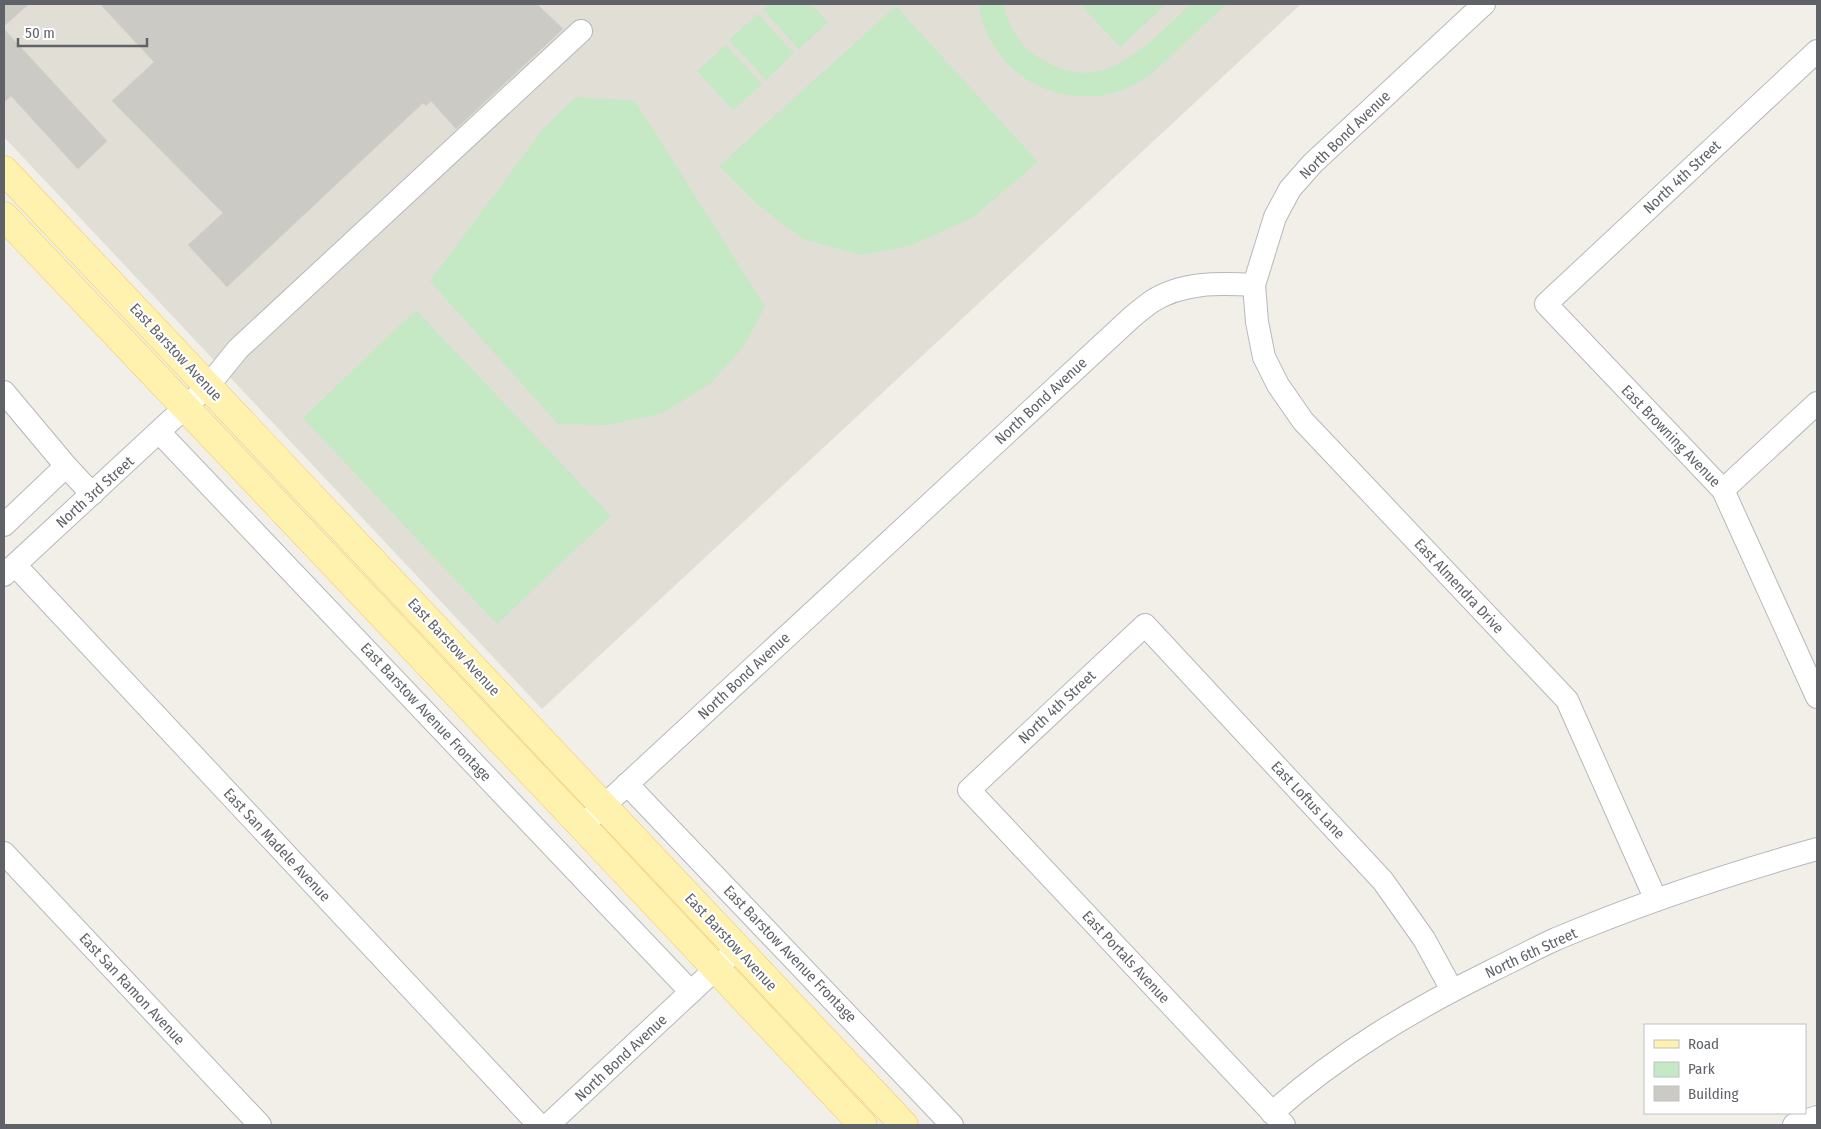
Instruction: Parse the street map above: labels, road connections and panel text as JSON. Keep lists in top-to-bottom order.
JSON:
{
  "streets": {
    "main road": ["East Barstow Avenue"],
    "street": [
      "North Bond Avenue",
      "North 4th Street",
      "East Browning Avenue",
      "North 3rd Street",
      "East Almendra Drive",
      "East Barstow Avenue Frontage",
      "East Loftus Lane",
      "East San Madele Avenue",
      "North 6th Street",
      "East Portals Avenue",
      "East San Ramon Avenue"
    ]
  },
  "crossings": [
    ["North Bond Avenue", "East Barstow Avenue"],
    ["North Bond Avenue", "East Almendra Drive"],
    ["North Bond Avenue", "East Barstow Avenue Frontage"],
    ["North 4th Street", "East Browning Avenue"],
    ["North 4th Street", "East Loftus Lane"],
    ["North 4th Street", "East Portals Avenue"],
    ["East Barstow Avenue", "North 3rd Street"],
    ["North 3rd Street", "East Barstow Avenue Frontage"],
    ["North 3rd Street", "East San Madele Avenue"],
    ["East Almendra Drive", "North 6th Street"],
    ["East Loftus Lane", "North 6th Street"],
    ["North 6th Street", "East Portals Avenue"]
  ],
  "legend": ["Road", "Park", "Building"],
  "scale_bar": "50 m"
}
